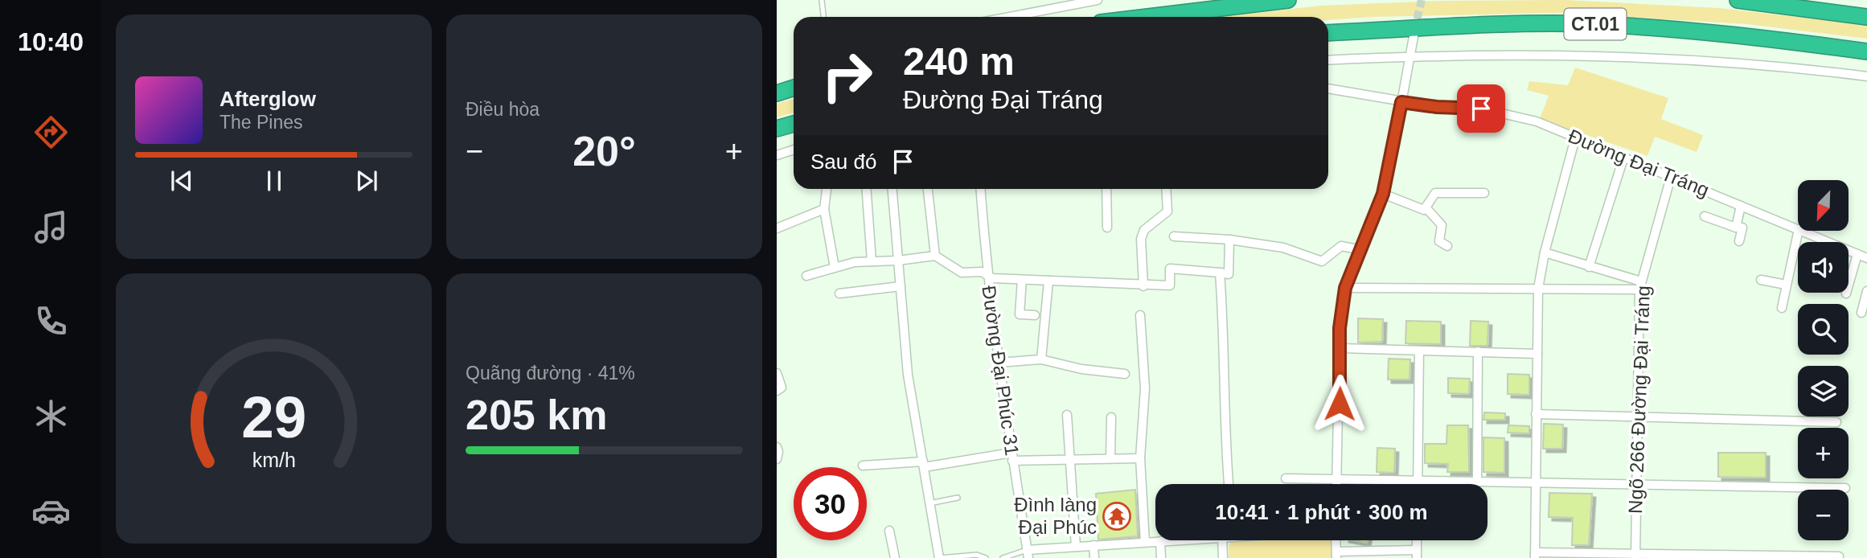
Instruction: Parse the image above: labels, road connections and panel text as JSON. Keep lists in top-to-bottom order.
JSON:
{
  "streets": {
    "highway": ["CT.01"],
    "street": ["Đường Đại Tráng", "Đường Đại Phúc 31", "Ngõ 266 Đường Đại Tráng"]
  },
  "crossings": [
    ["Đường Đại Tráng", "Ngõ 266 Đường Đại Tráng"]
  ],
  "places": {
    "temple": ["Đình làng Đại Phúc"]
  },
  "north": "bottom left",
  "page": {
    "tabs": "10:40",
    "tile": [
      "Điều hòa",
      ["Quãng đường · 41%", "205 km"]
    ],
    "turn": ["240 m", "Đường Đại Tráng"],
    "song": ["Afterglow", "The Pines"],
    "heat": ["−", "20°", "+"],
    "then": "Sau đó",
    "map_buttons": ["+", "−"],
    "limit": "30",
    "trip": "10:41 · 1 phút · 300 m",
    "gauge": ["29", "km/h"]
  }
}
